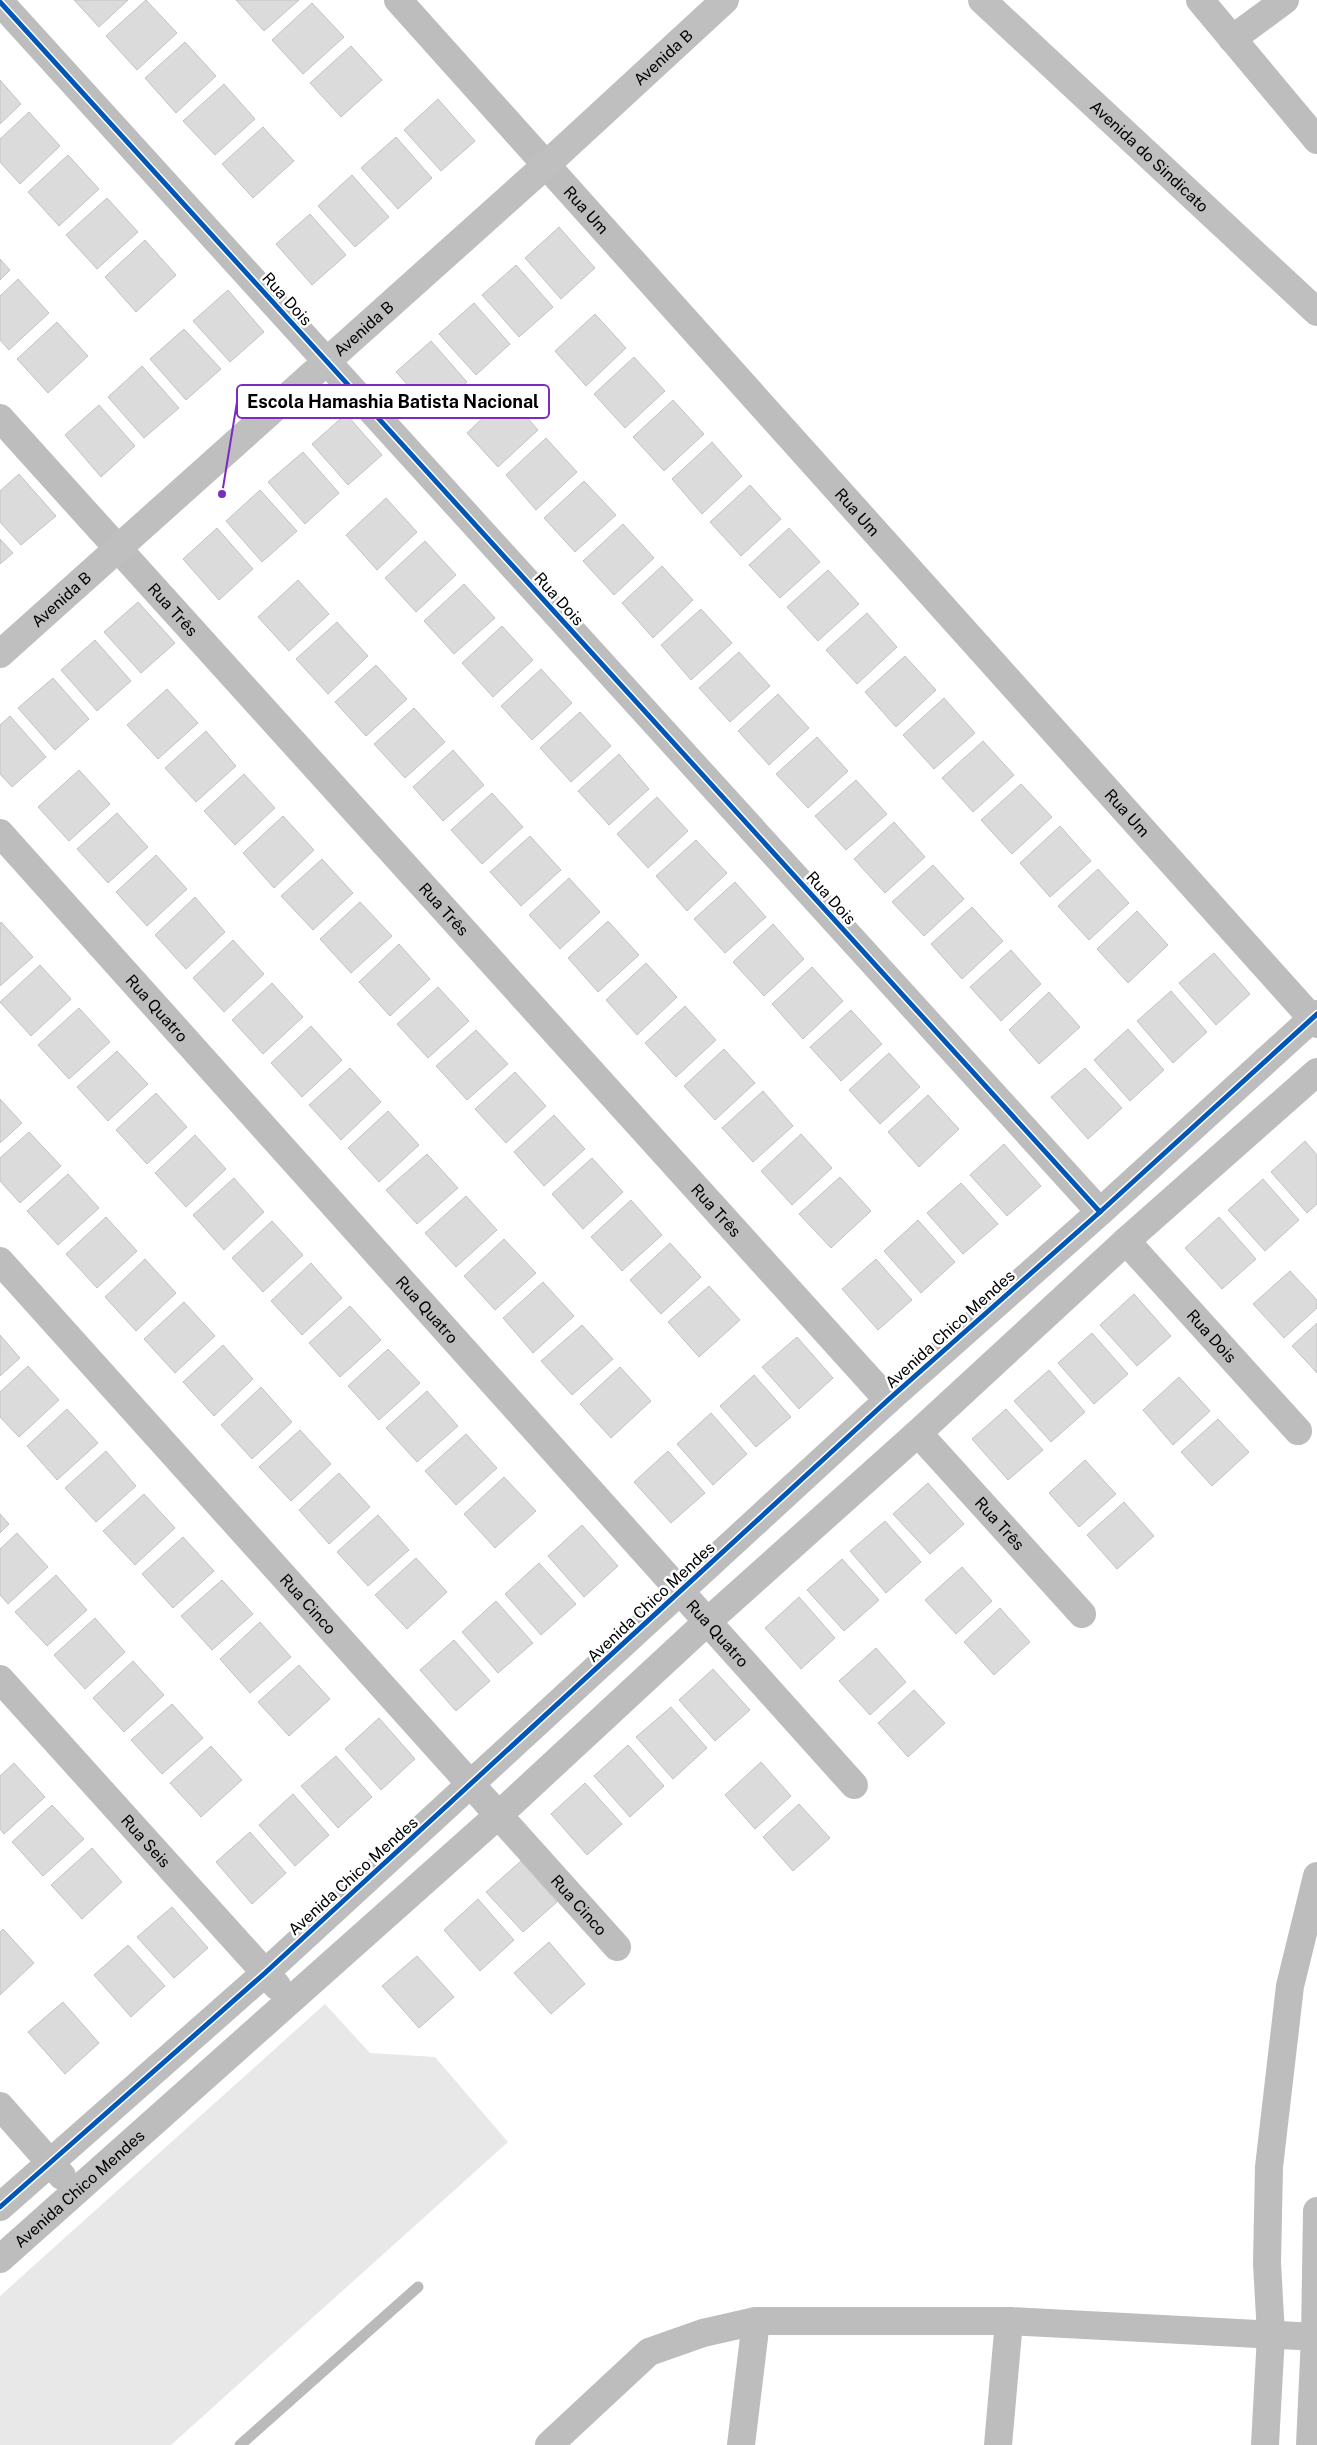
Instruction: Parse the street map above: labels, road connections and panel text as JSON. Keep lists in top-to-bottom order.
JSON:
{
  "streets": {
    "street": [
      "Avenida B",
      "Avenida do Sindicato",
      "Rua Um",
      "Rua Dois",
      "Rua Três",
      "Rua Quatro",
      "Avenida Chico Mendes",
      "Rua Cinco",
      "Rua Seis"
    ]
  },
  "crossings": [
    ["Avenida B", "Rua Um"],
    ["Avenida B", "Rua Dois"],
    ["Avenida B", "Rua Três"],
    ["Rua Um", "Avenida Chico Mendes"],
    ["Rua Dois", "Avenida Chico Mendes"],
    ["Rua Três", "Avenida Chico Mendes"],
    ["Rua Quatro", "Avenida Chico Mendes"],
    ["Avenida Chico Mendes", "Rua Cinco"],
    ["Avenida Chico Mendes", "Rua Seis"]
  ],
  "places": ["Escola Hamashia Batista Nacional"]
}
